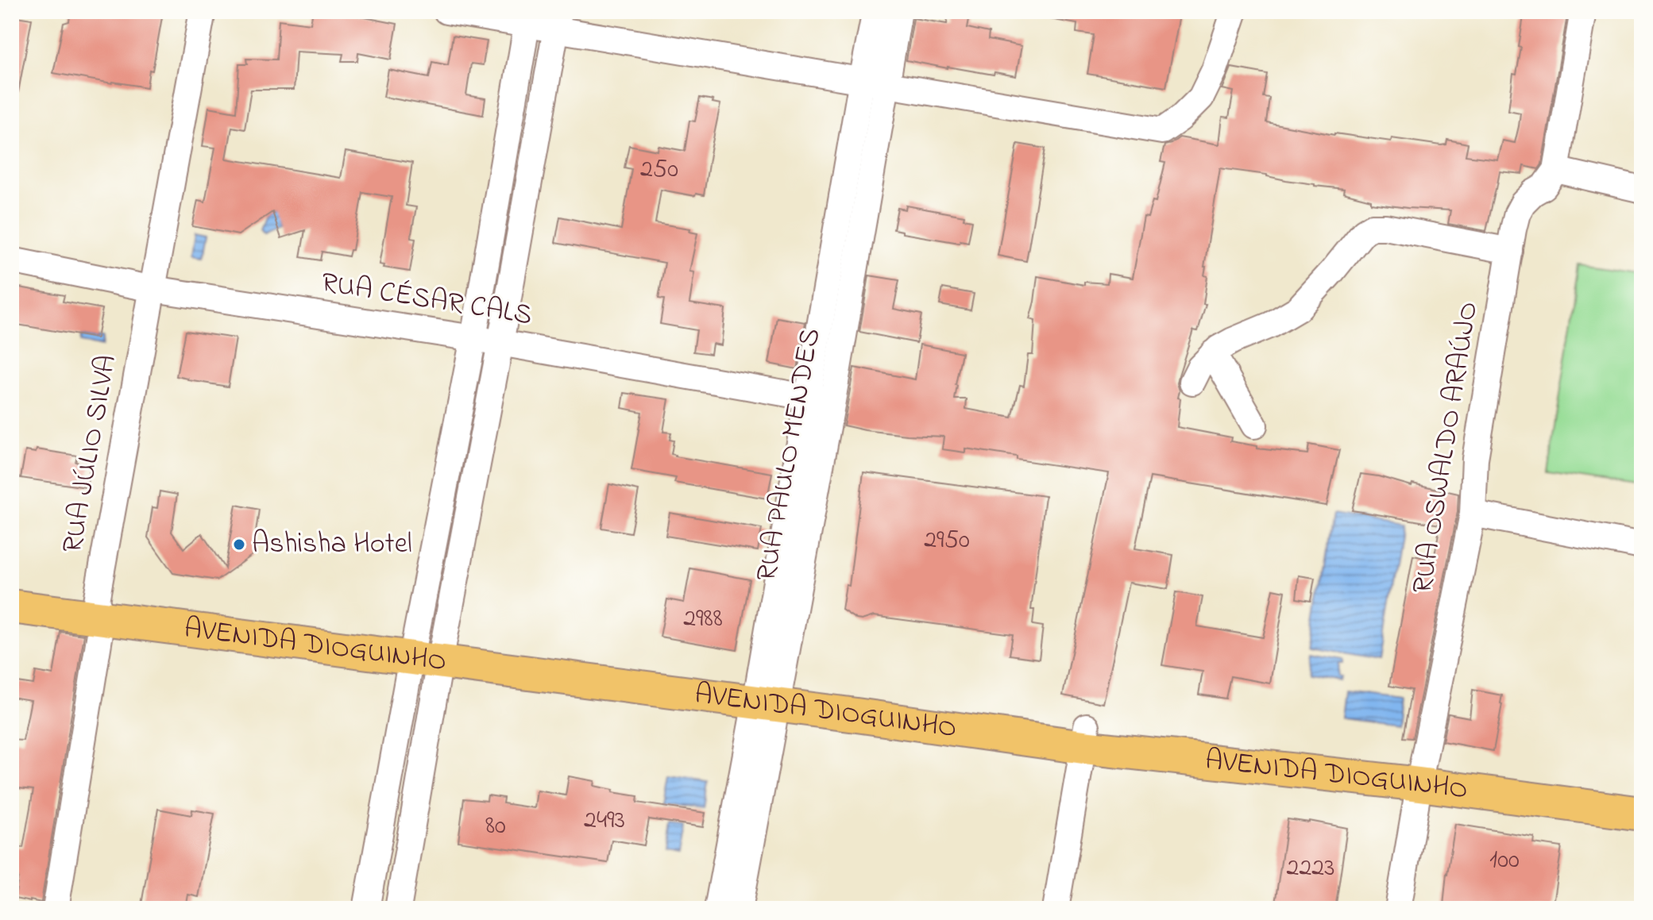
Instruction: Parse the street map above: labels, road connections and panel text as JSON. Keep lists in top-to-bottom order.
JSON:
{
  "streets": {
    "main road": ["AVENIDA DIOGUINHO"],
    "street": [
      "RUA CÉSAR CALS",
      "RUA OSWALDO ARAÚJO",
      "RUA JÚLIO SILVA",
      "RUA PAULO MENDES"
    ]
  },
  "crossings": [
    ["RUA CÉSAR CALS", "RUA JÚLIO SILVA"],
    ["RUA CÉSAR CALS", "RUA PAULO MENDES"],
    ["RUA OSWALDO ARAÚJO", "AVENIDA DIOGUINHO"],
    ["RUA JÚLIO SILVA", "AVENIDA DIOGUINHO"],
    ["RUA PAULO MENDES", "AVENIDA DIOGUINHO"]
  ],
  "places": ["Ashisha Hotel"],
  "house_numbers": [
    "250",
    "2950",
    "2988",
    "2493",
    "80",
    "100",
    "2223"
  ]
}
